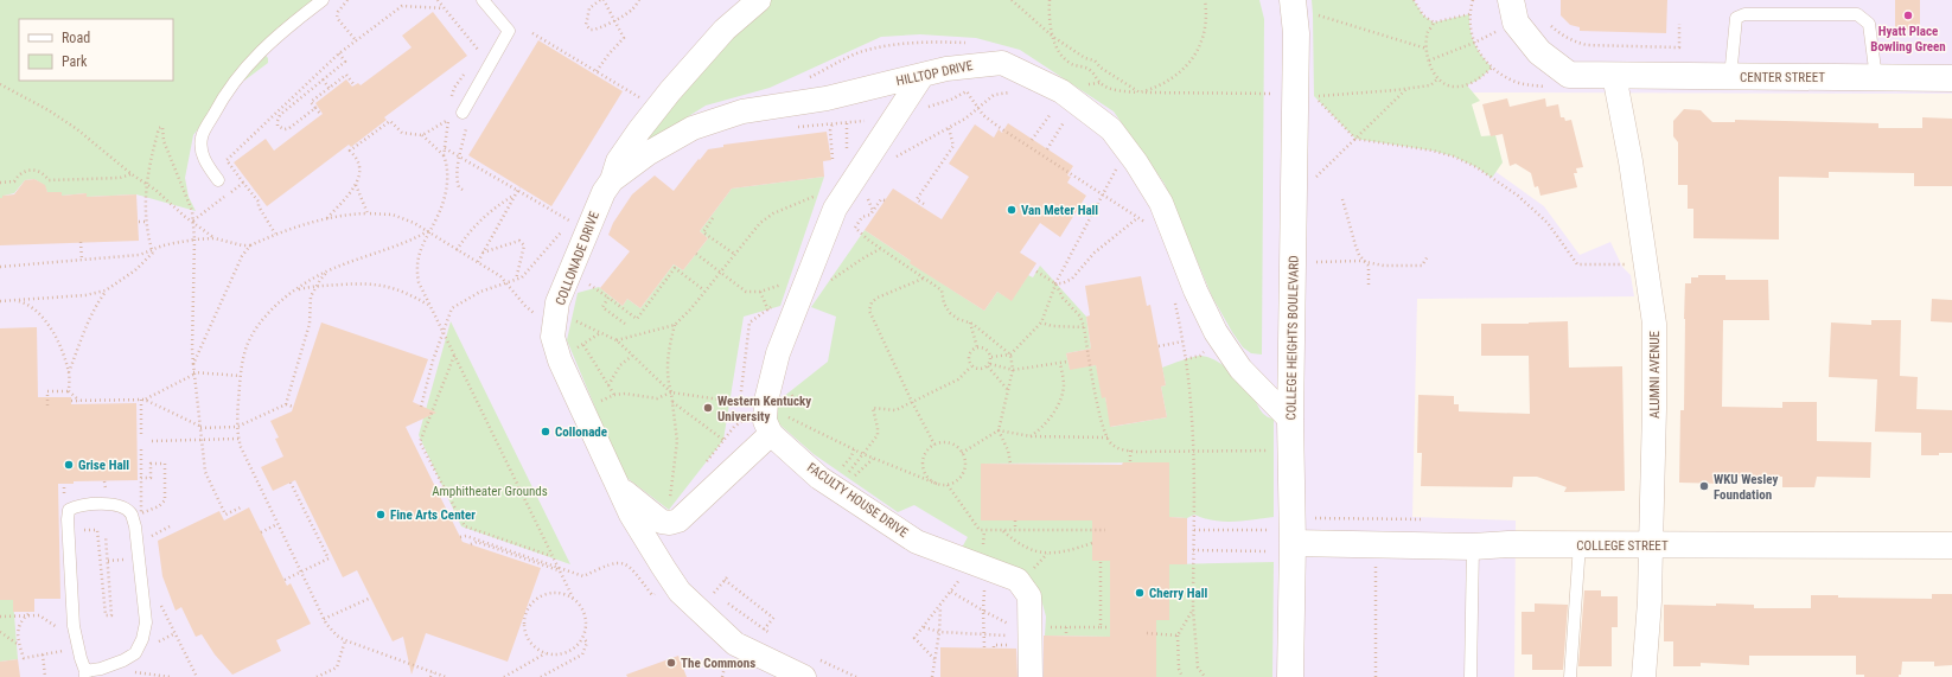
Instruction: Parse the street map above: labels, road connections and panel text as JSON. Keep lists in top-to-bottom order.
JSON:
{
  "streets": {
    "street": [
      "HILLTOP DRIVE",
      "CENTER STREET",
      "COLLONADE DRIVE",
      "COLLEGE HEIGHTS BOULEVARD",
      "ALUMNI AVENUE",
      "FACULTY HOUSE DRIVE",
      "COLLEGE STREET"
    ]
  },
  "crossings": [
    ["HILLTOP DRIVE", "COLLONADE DRIVE"],
    ["HILLTOP DRIVE", "COLLEGE HEIGHTS BOULEVARD"],
    ["CENTER STREET", "ALUMNI AVENUE"],
    ["COLLEGE HEIGHTS BOULEVARD", "COLLEGE STREET"],
    ["ALUMNI AVENUE", "COLLEGE STREET"]
  ],
  "parks": ["Amphitheater Grounds"],
  "places": [
    "Hyatt Place Bowling Green",
    "Van Meter Hall",
    "Western Kentucky University",
    "Collonade",
    "Grise Hall",
    "WKU Wesley Foundation",
    "Fine Arts Center",
    "Cherry Hall",
    "The Commons"
  ],
  "legend": ["Road", "Park"]
}
